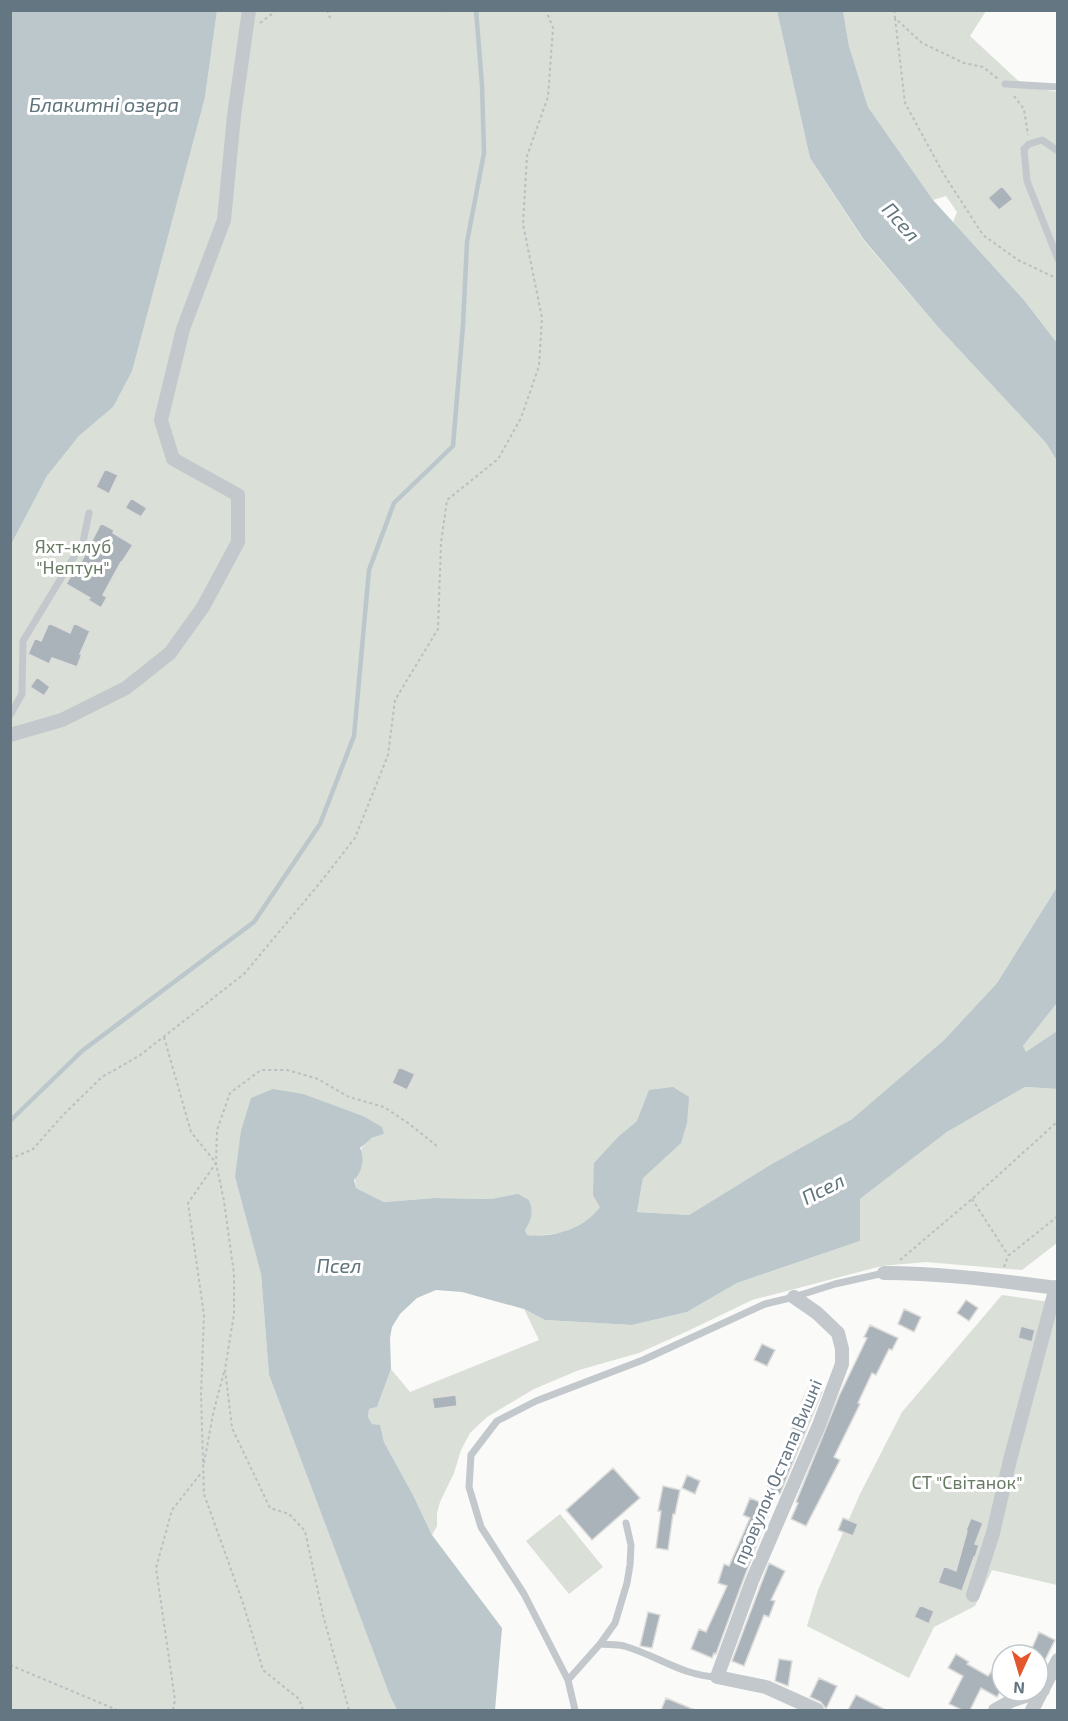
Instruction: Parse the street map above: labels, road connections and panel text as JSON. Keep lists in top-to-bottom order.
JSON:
{
  "streets": {
    "street": ["провулок Остапа Вишні"]
  },
  "water": ["Блакитні озера", "Псел"],
  "parks": ["Яхт-клуб \"Нептун\"", "СТ \"Світанок\""],
  "north": "bottom"
}
